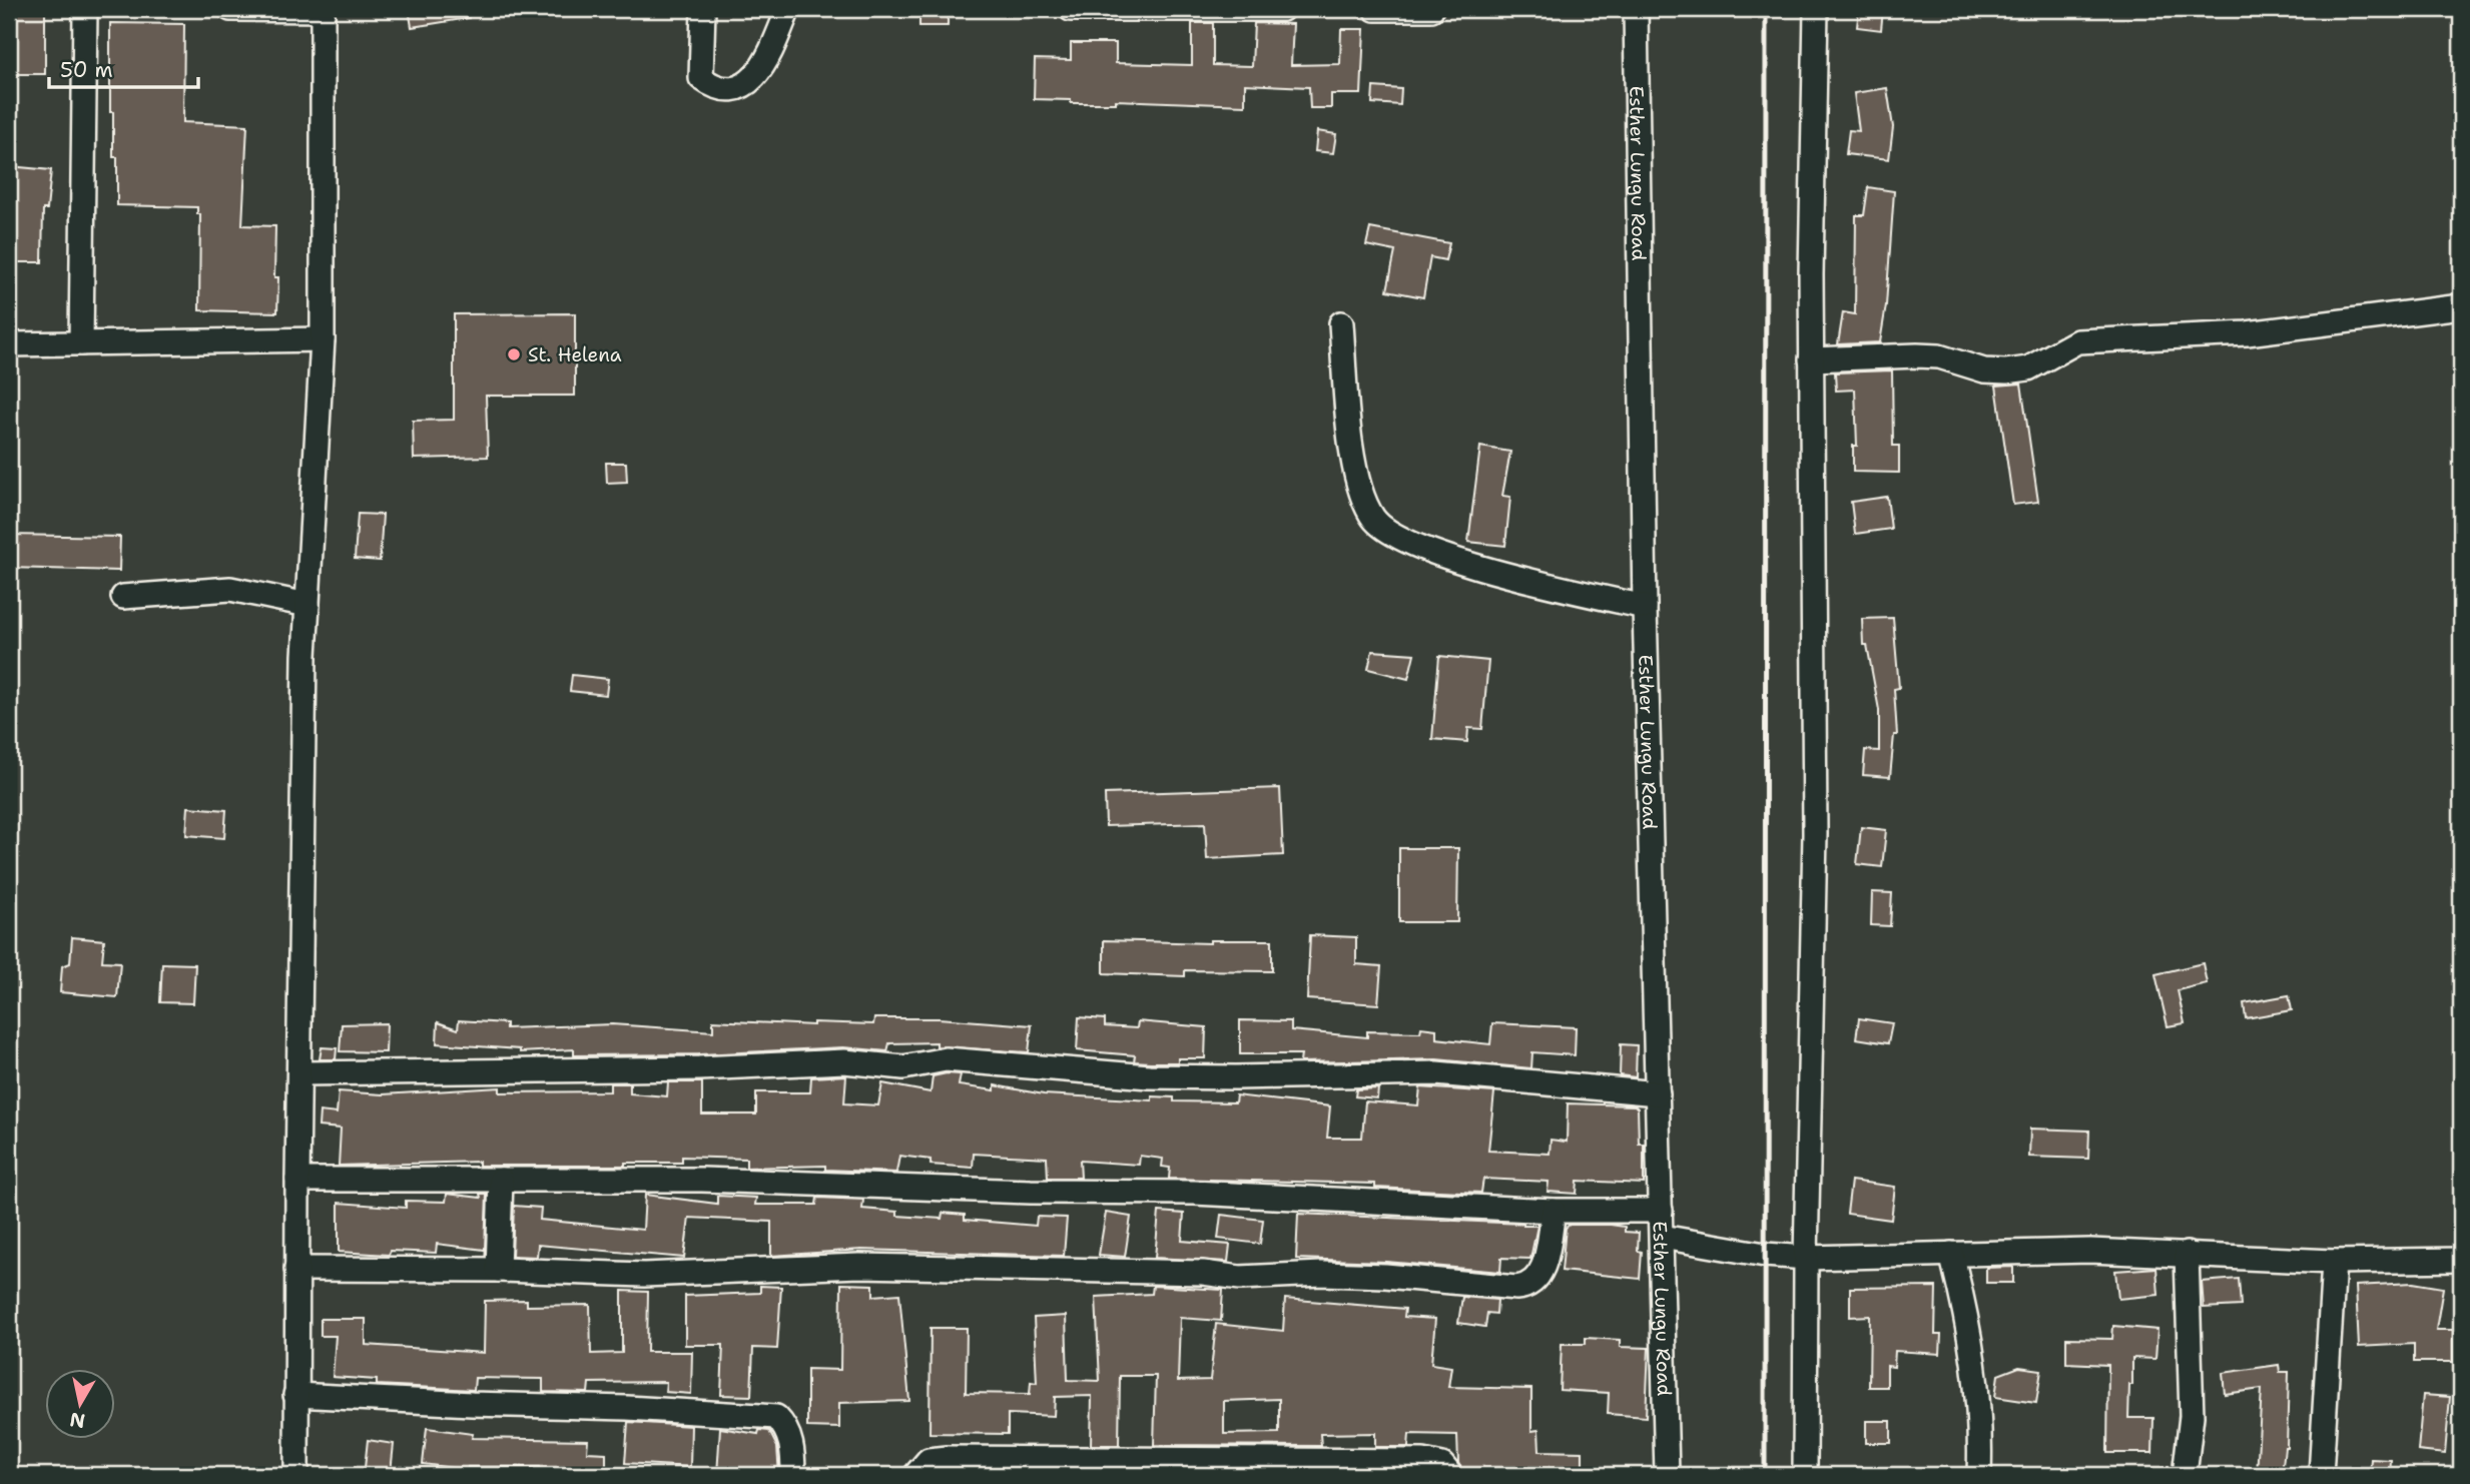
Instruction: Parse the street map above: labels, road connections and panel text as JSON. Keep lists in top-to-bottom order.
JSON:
{
  "streets": {
    "street": ["Esther Lungu Road"]
  },
  "places": ["St. Helena"],
  "scale_bar": "50 m",
  "north": "bottom"
}
